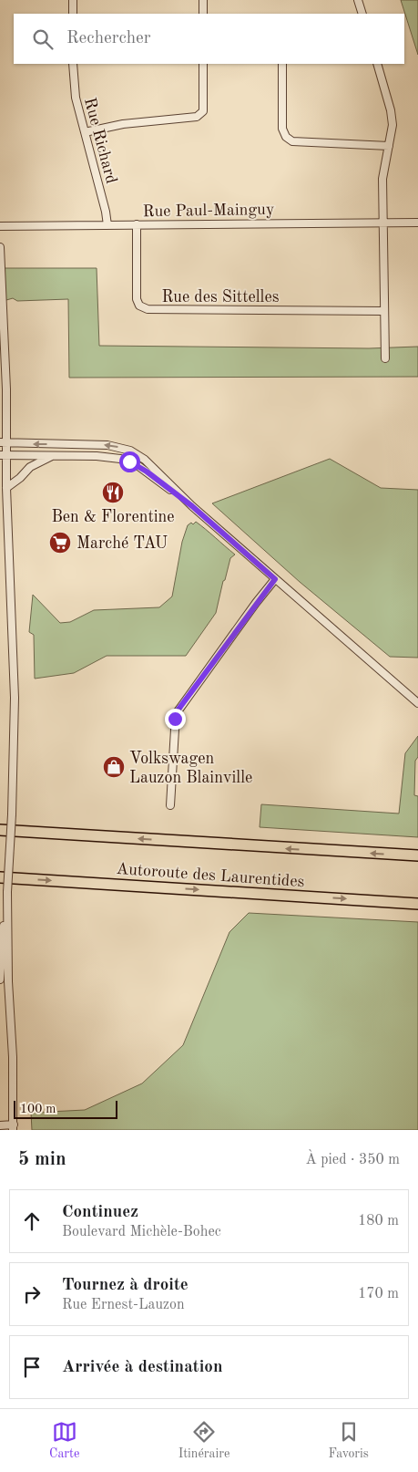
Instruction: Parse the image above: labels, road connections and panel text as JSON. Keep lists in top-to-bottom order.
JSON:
{
  "streets": {
    "highway": ["Autoroute des Laurentides"],
    "street": ["Rue Richard", "Rue Paul-Mainguy", "Rue des Sittelles"]
  },
  "crossings": [
    ["Rue Richard", "Rue Paul-Mainguy"],
    ["Rue Paul-Mainguy", "Rue des Sittelles"]
  ],
  "places": {
    "restaurant": ["Ben & Florentine"],
    "supermarket": ["Marché TAU"],
    "shop": ["Volkswagen Lauzon Blainville"]
  },
  "scale_bar": "100 m",
  "page": {
    "search": "Rechercher",
    "scale": "100 m",
    "heading": ["5 min", "À pied · 350 m"],
    "list": [
      ["Continuez", "Boulevard Michèle-Bohec", "180 m"],
      ["Tournez à droite", "Rue Ernest-Lauzon", "170 m"],
      "Arrivée à destination"
    ],
    "nav": ["Carte", "Itinéraire", "Favoris"]
  }
}
